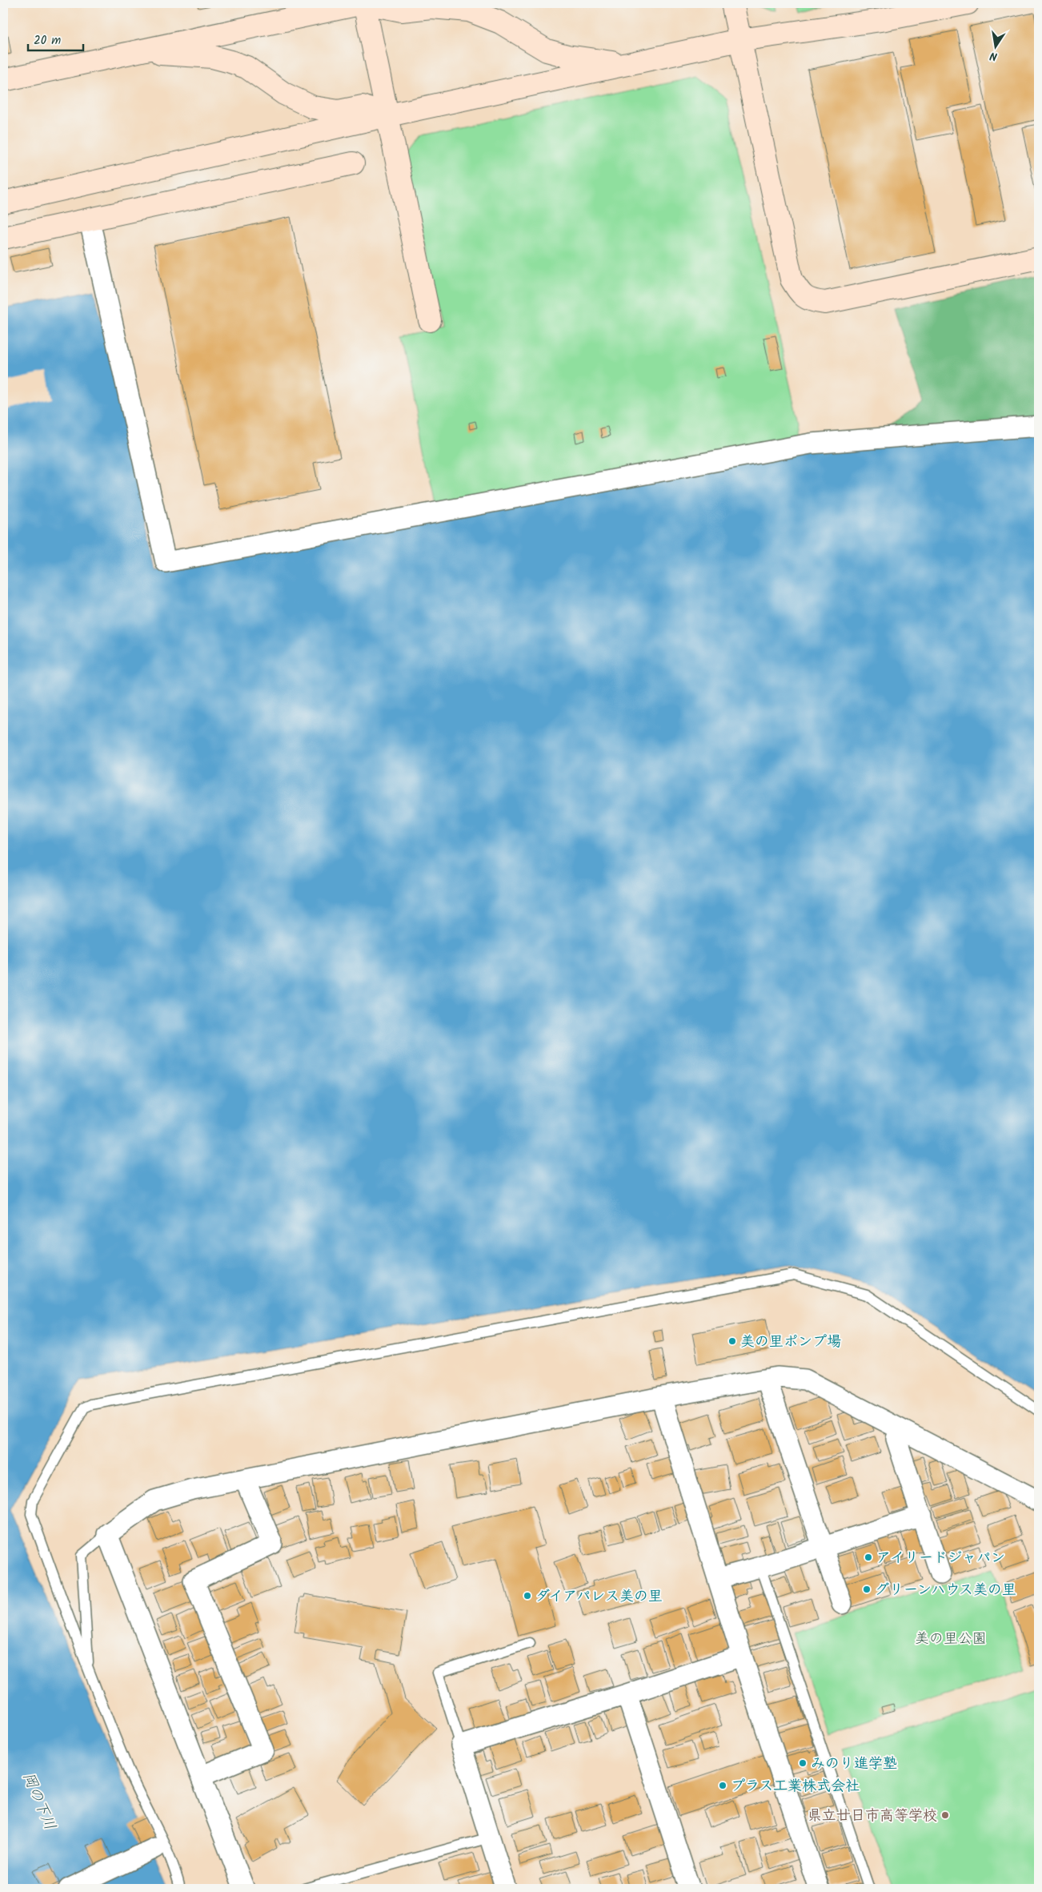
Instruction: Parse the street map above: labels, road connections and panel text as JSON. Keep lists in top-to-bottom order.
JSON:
{
  "water": ["岡の下川"],
  "parks": ["美の里公園"],
  "places": [
    "美の里ポンプ場",
    "アイリードジャパン",
    "グリーンハウス美の里",
    "ダイアパレス美の里",
    "みのり進学塾",
    "プラス工業株式会社",
    "県立廿日市高等学校"
  ],
  "scale_bar": "20 m",
  "north": "bottom"
}
